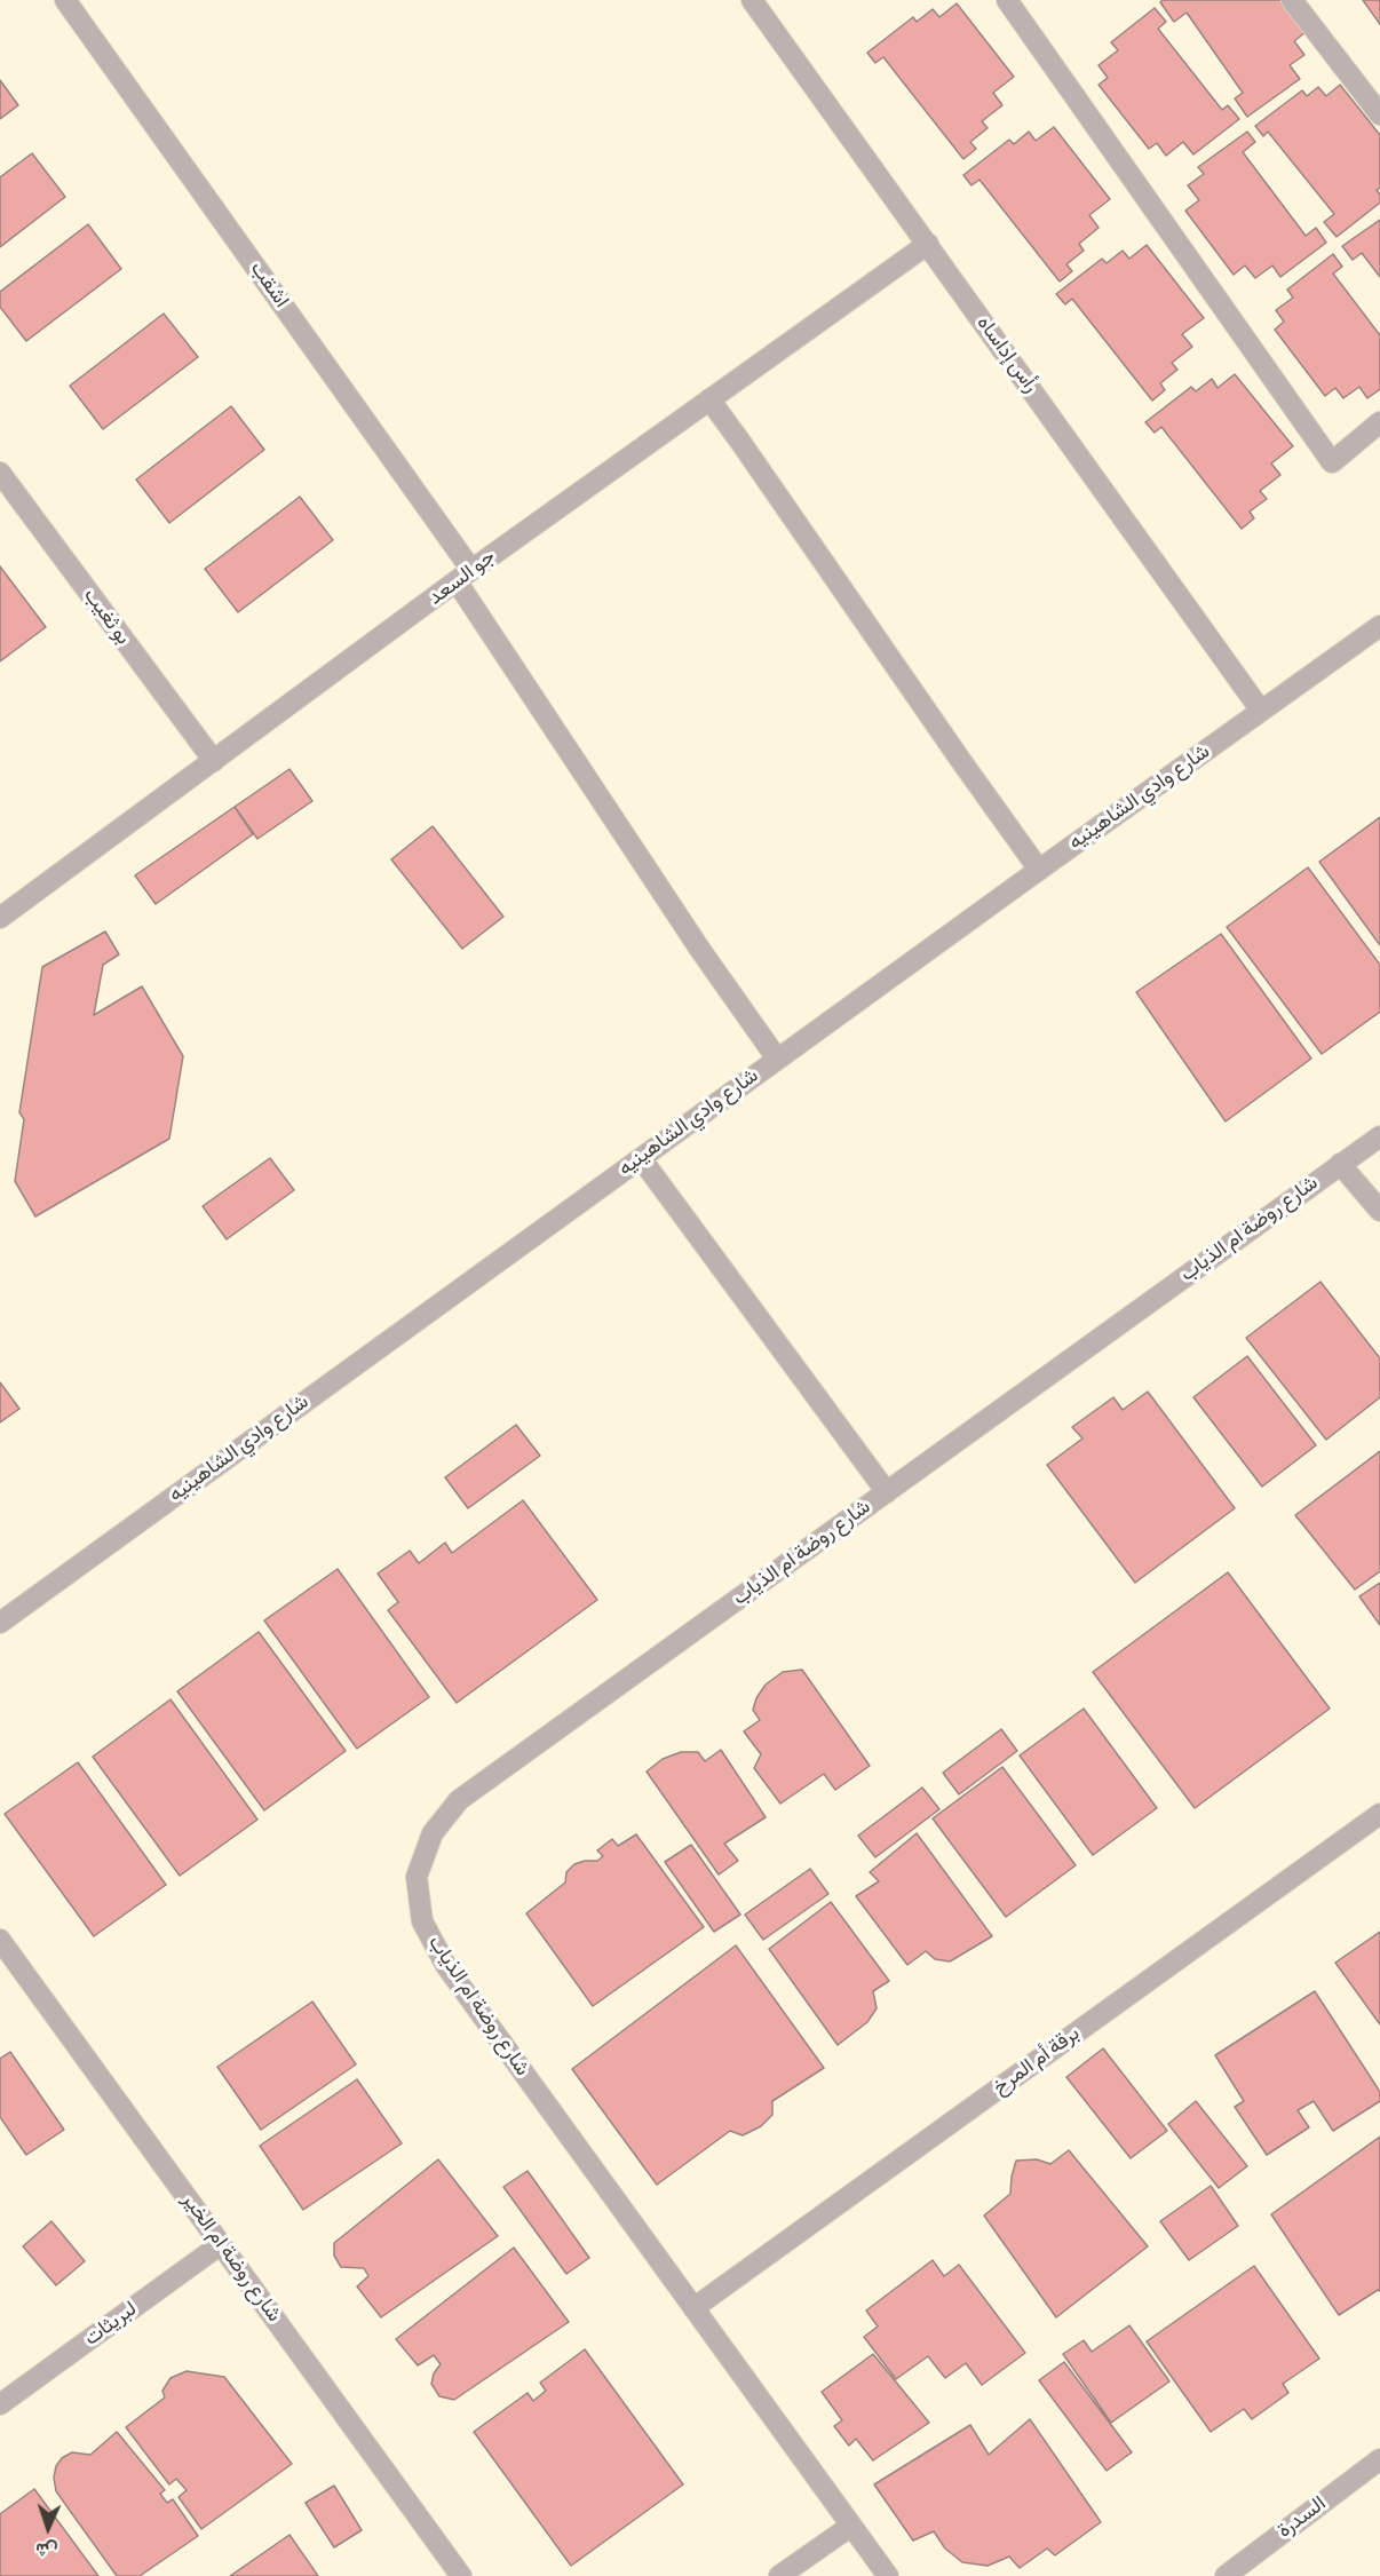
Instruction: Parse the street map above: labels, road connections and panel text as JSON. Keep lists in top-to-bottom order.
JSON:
{
  "streets": {
    "street": [
      "اشقب",
      "رأس إداساه",
      "جو السعد",
      "بو ثغيب",
      "شارع وادي الشاهينيه",
      "شارع روضة ام الذياب",
      "برقة أم المرخ",
      "شارع روضة ام الخير",
      "لبريثات",
      "السدرة"
    ]
  },
  "crossings": [
    ["اشقب", "جو السعد"],
    ["اشقب", "شارع وادي الشاهينيه"],
    ["رأس إداساه", "جو السعد"],
    ["رأس إداساه", "شارع وادي الشاهينيه"],
    ["جو السعد", "بو ثغيب"],
    ["شارع وادي الشاهينيه", "شارع روضة ام الذياب"],
    ["شارع روضة ام الذياب", "برقة أم المرخ"],
    ["شارع روضة ام الخير", "لبريثات"]
  ],
  "north": "bottom"
}
